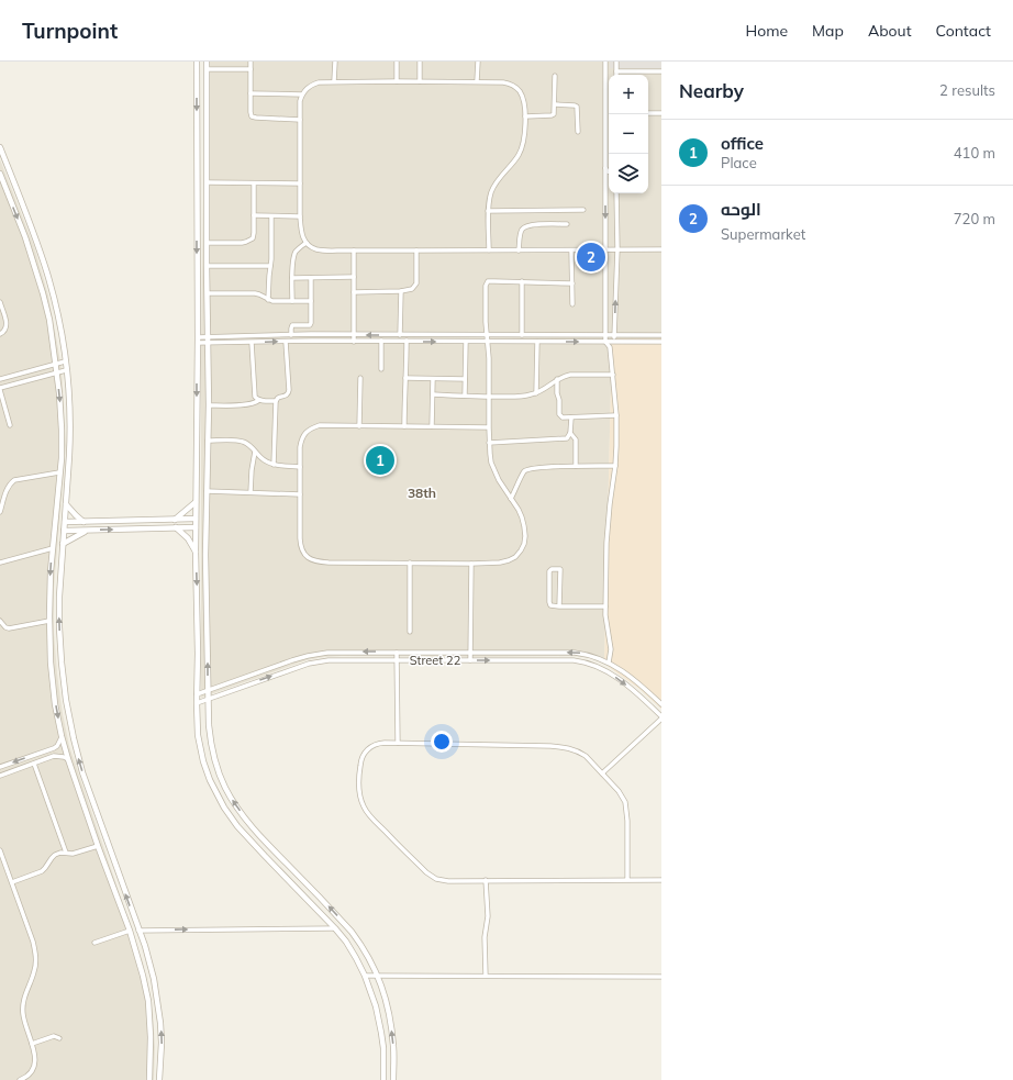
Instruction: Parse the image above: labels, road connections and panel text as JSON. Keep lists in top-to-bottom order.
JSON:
{
  "streets": {
    "street": ["Street 22"]
  },
  "districts": ["38th"],
  "page": {
    "header": "Turnpoint",
    "nav": [
      "Home",
      "Map",
      "About",
      "Contact"
    ],
    "heading": ["Nearby", "2 results"],
    "map_buttons": ["+", "−"],
    "list": [
      {
        "mark": "1",
        "name": "office",
        "note": "Place",
        "value": "410 m"
      },
      {
        "mark": "2",
        "name": "الوحه",
        "note": "Supermarket",
        "value": "720 m"
      }
    ],
    "pins": ["2", "1"]
  }
}
